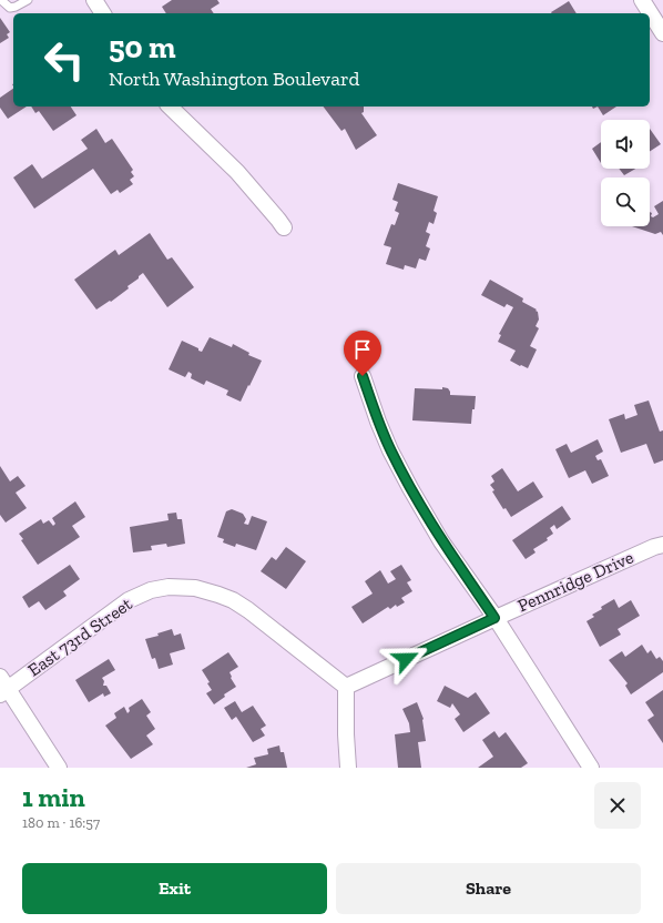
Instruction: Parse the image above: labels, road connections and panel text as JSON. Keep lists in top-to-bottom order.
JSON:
{
  "streets": {
    "street": ["Pennridge Drive", "East 73rd Street"]
  },
  "crossings": [
    ["Pennridge Drive", "East 73rd Street"]
  ],
  "page": {
    "turn": ["50 m", "North Washington Boulevard"],
    "heading": ["1 min", "180 m · 16:57"],
    "buttons": ["Exit", "Share"]
  }
}
